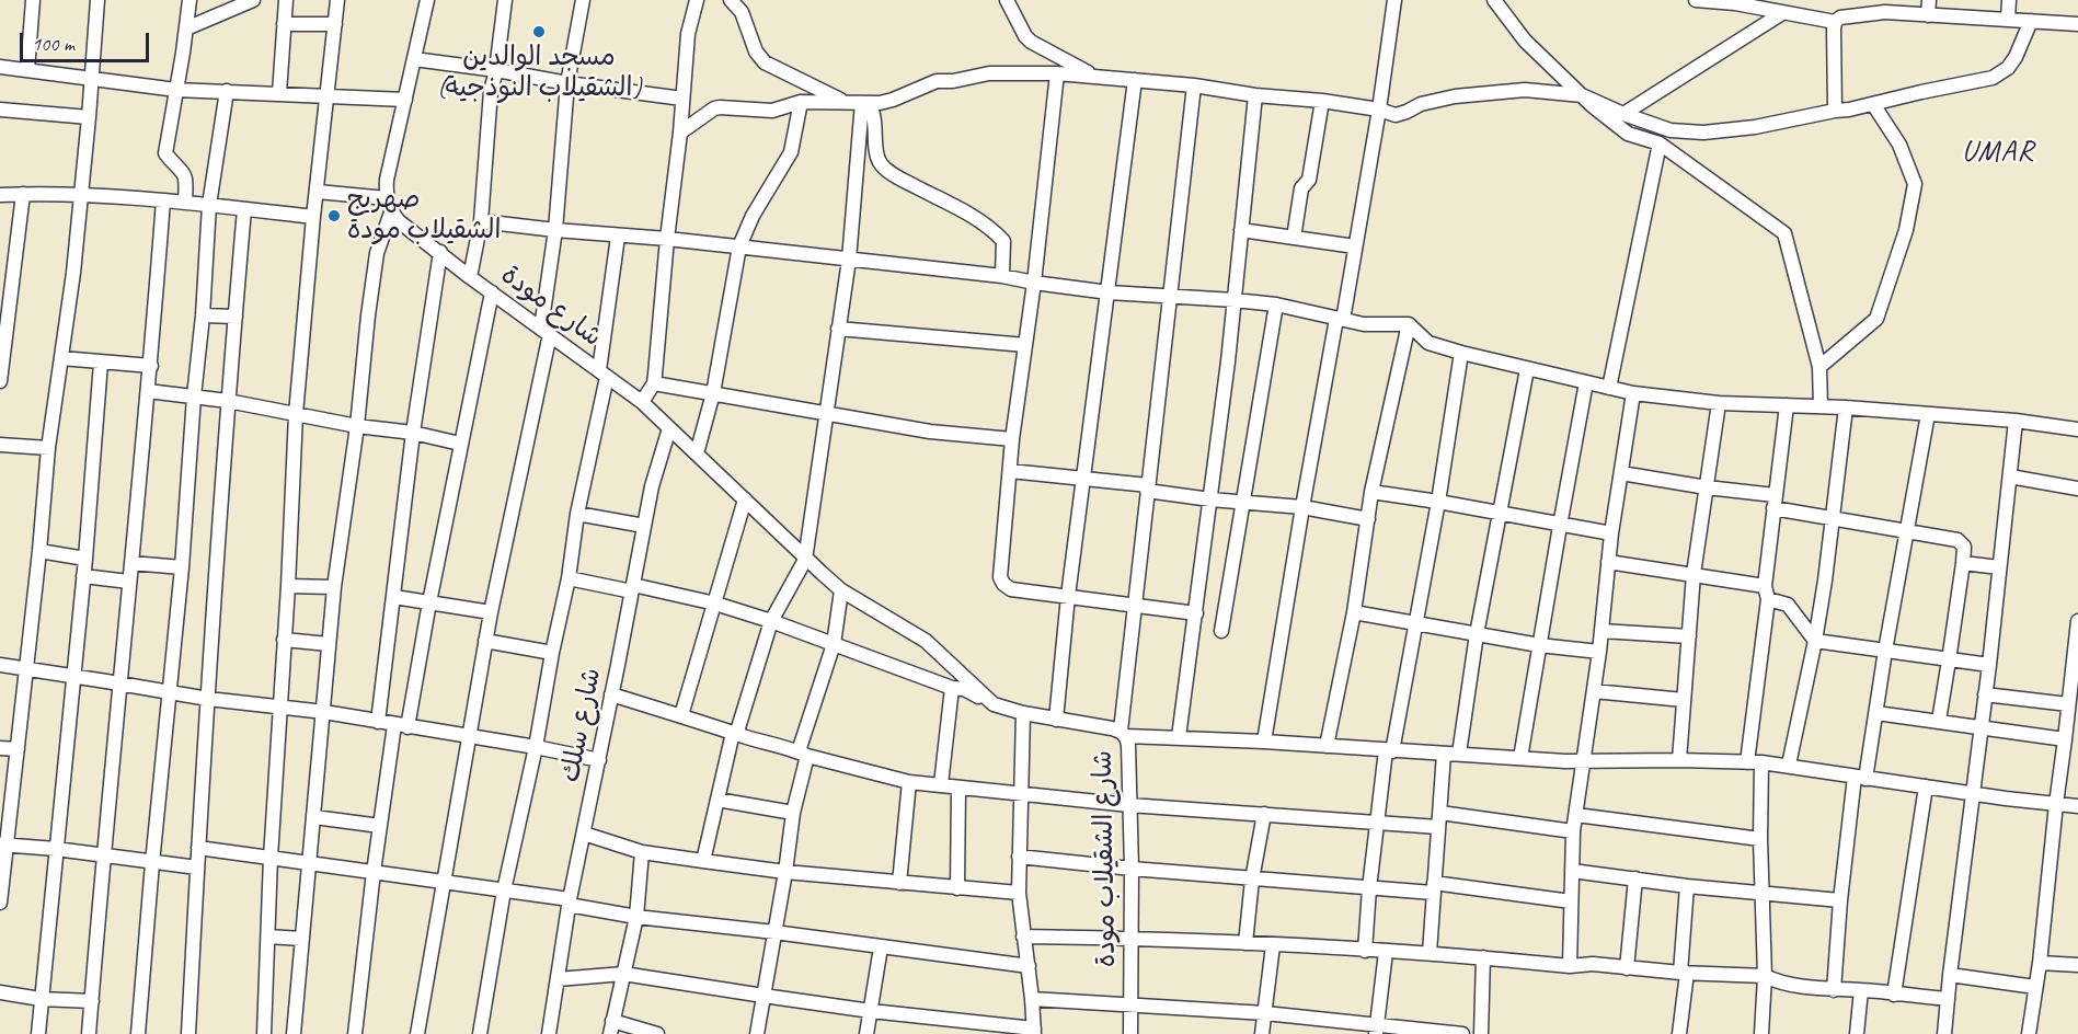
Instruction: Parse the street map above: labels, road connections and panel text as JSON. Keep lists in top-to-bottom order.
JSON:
{
  "streets": {
    "street": ["شارع مودة", "شارع سلك", "شارع الشقيلاب مودة"]
  },
  "crossings": [
    ["شارع مودة", "شارع سلك"],
    ["شارع مودة", "شارع الشقيلاب مودة"],
    ["شارع سلك", "شارع الشقيلاب مودة"]
  ],
  "districts": ["UMAR"],
  "places": ["مسجد الوالدين (الشقيلاب النوذجية)", "صهريج الشقيلاب مودة"],
  "scale_bar": "100 m"
}
